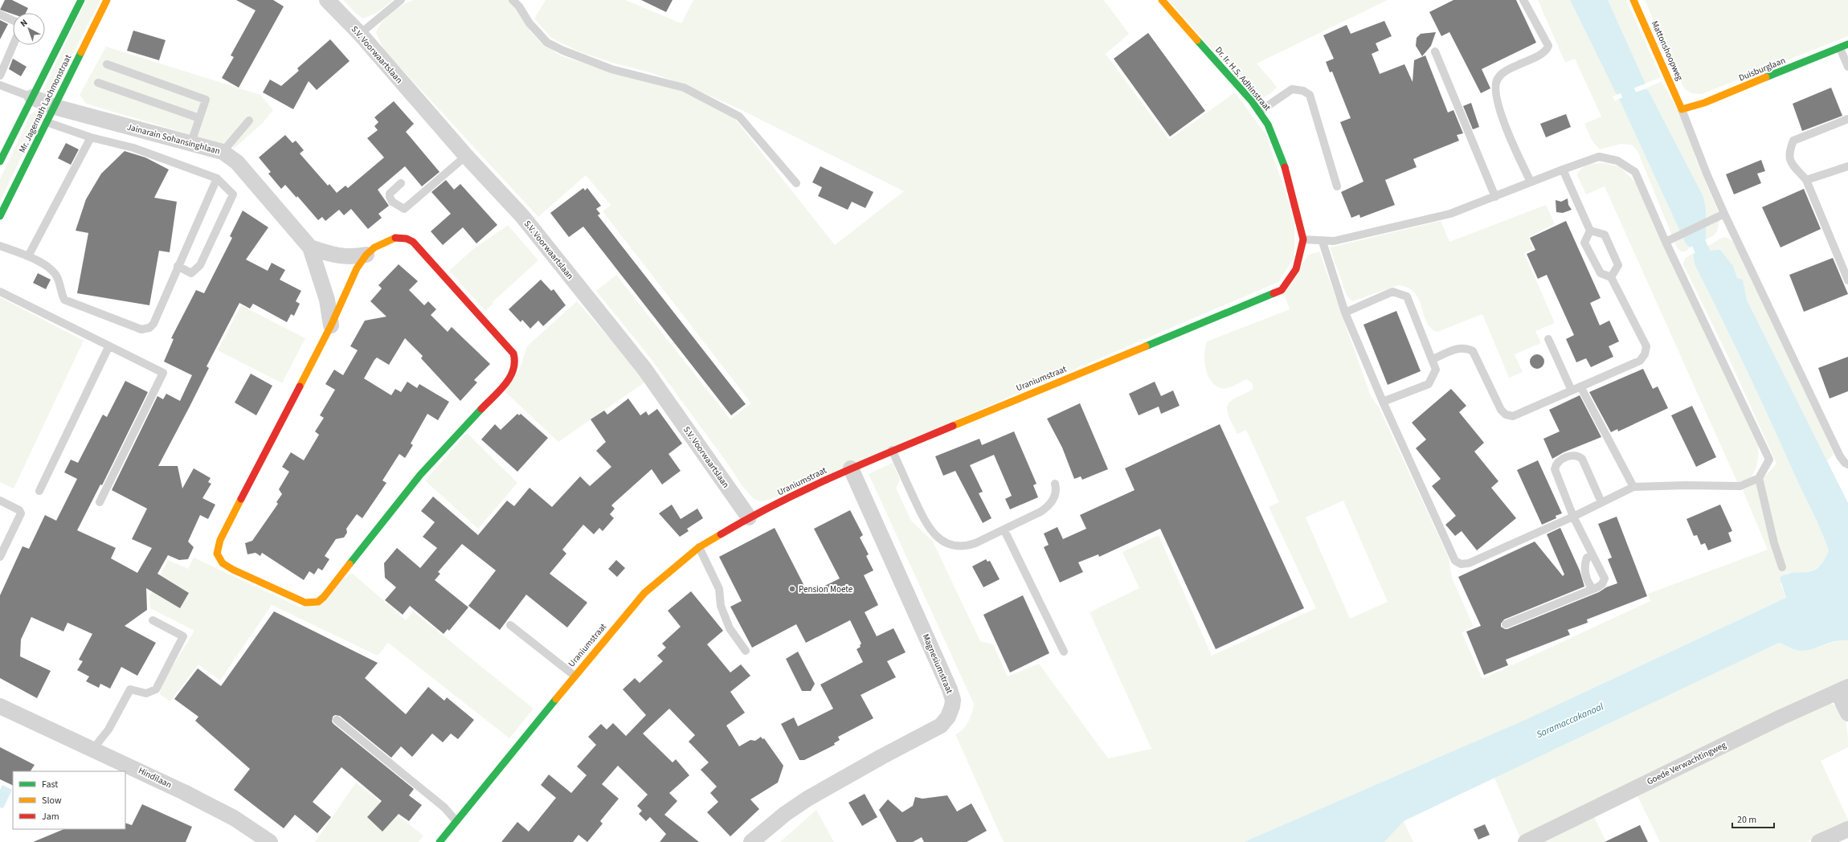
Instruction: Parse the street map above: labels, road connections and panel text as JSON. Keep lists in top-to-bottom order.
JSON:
{
  "streets": {
    "street": [
      "Mattonshoopweg",
      "S.V. Voorwaartslaan",
      "Duisburglaan",
      "Dr. Ir. H.S. Adhinstraat",
      "Mr. Jagernath Lachmonstraat",
      "Jainarain Sohansinghlaan",
      "Uraniumstraat",
      "Magnesiumstraat",
      "Goede Verwachtingweg",
      "Hindilaan"
    ]
  },
  "crossings": [
    ["Mattonshoopweg", "Duisburglaan"],
    ["S.V. Voorwaartslaan", "Uraniumstraat"],
    ["Dr. Ir. H.S. Adhinstraat", "Uraniumstraat"],
    ["Mr. Jagernath Lachmonstraat", "Jainarain Sohansinghlaan"],
    ["Uraniumstraat", "Magnesiumstraat"]
  ],
  "water": ["Saramaccakanaal"],
  "places": ["Pension Moete"],
  "legend": ["Fast", "Slow", "Jam"],
  "scale_bar": "20 m",
  "north": "top left"
}
